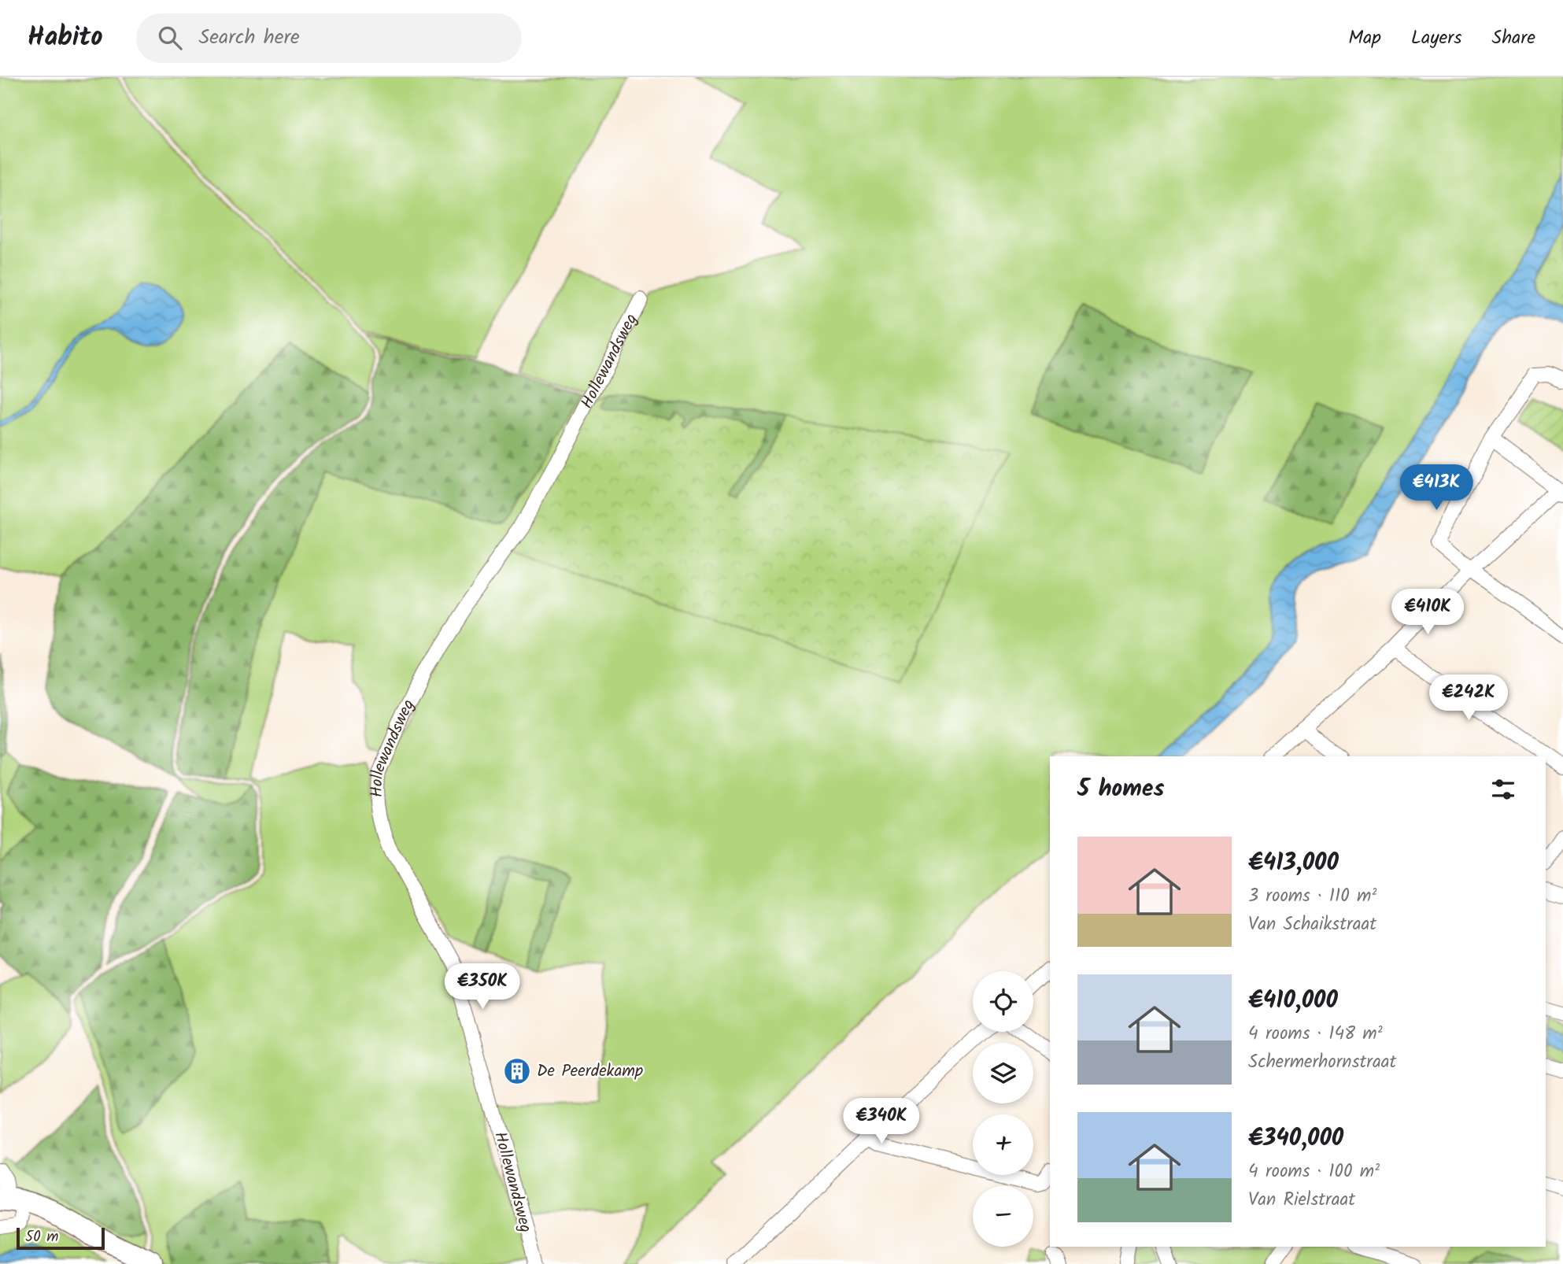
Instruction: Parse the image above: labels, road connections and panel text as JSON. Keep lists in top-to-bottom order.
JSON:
{
  "streets": {
    "street": ["Hollewandsweg"]
  },
  "places": {
    "building": ["De Peerdekamp"]
  },
  "scale_bar": "50 m",
  "page": {
    "header": "Habito",
    "search": "Search here",
    "nav": ["Map", "Layers", "Share"],
    "price": [
      "€413K",
      "€410K",
      "€242K",
      "€350K",
      "€340K"
    ],
    "heading": "5 homes",
    "list": [
      {
        "name": "€413,000",
        "note": "3 rooms · 110 m² · Van Schaikstraat"
      },
      {
        "name": "€410,000",
        "note": "4 rooms · 148 m² · Schermerhornstraat"
      },
      {
        "name": "€340,000",
        "note": "4 rooms · 100 m² · Van Rielstraat"
      }
    ],
    "map_buttons": ["+", "−"],
    "scale": "50 m"
  }
}
